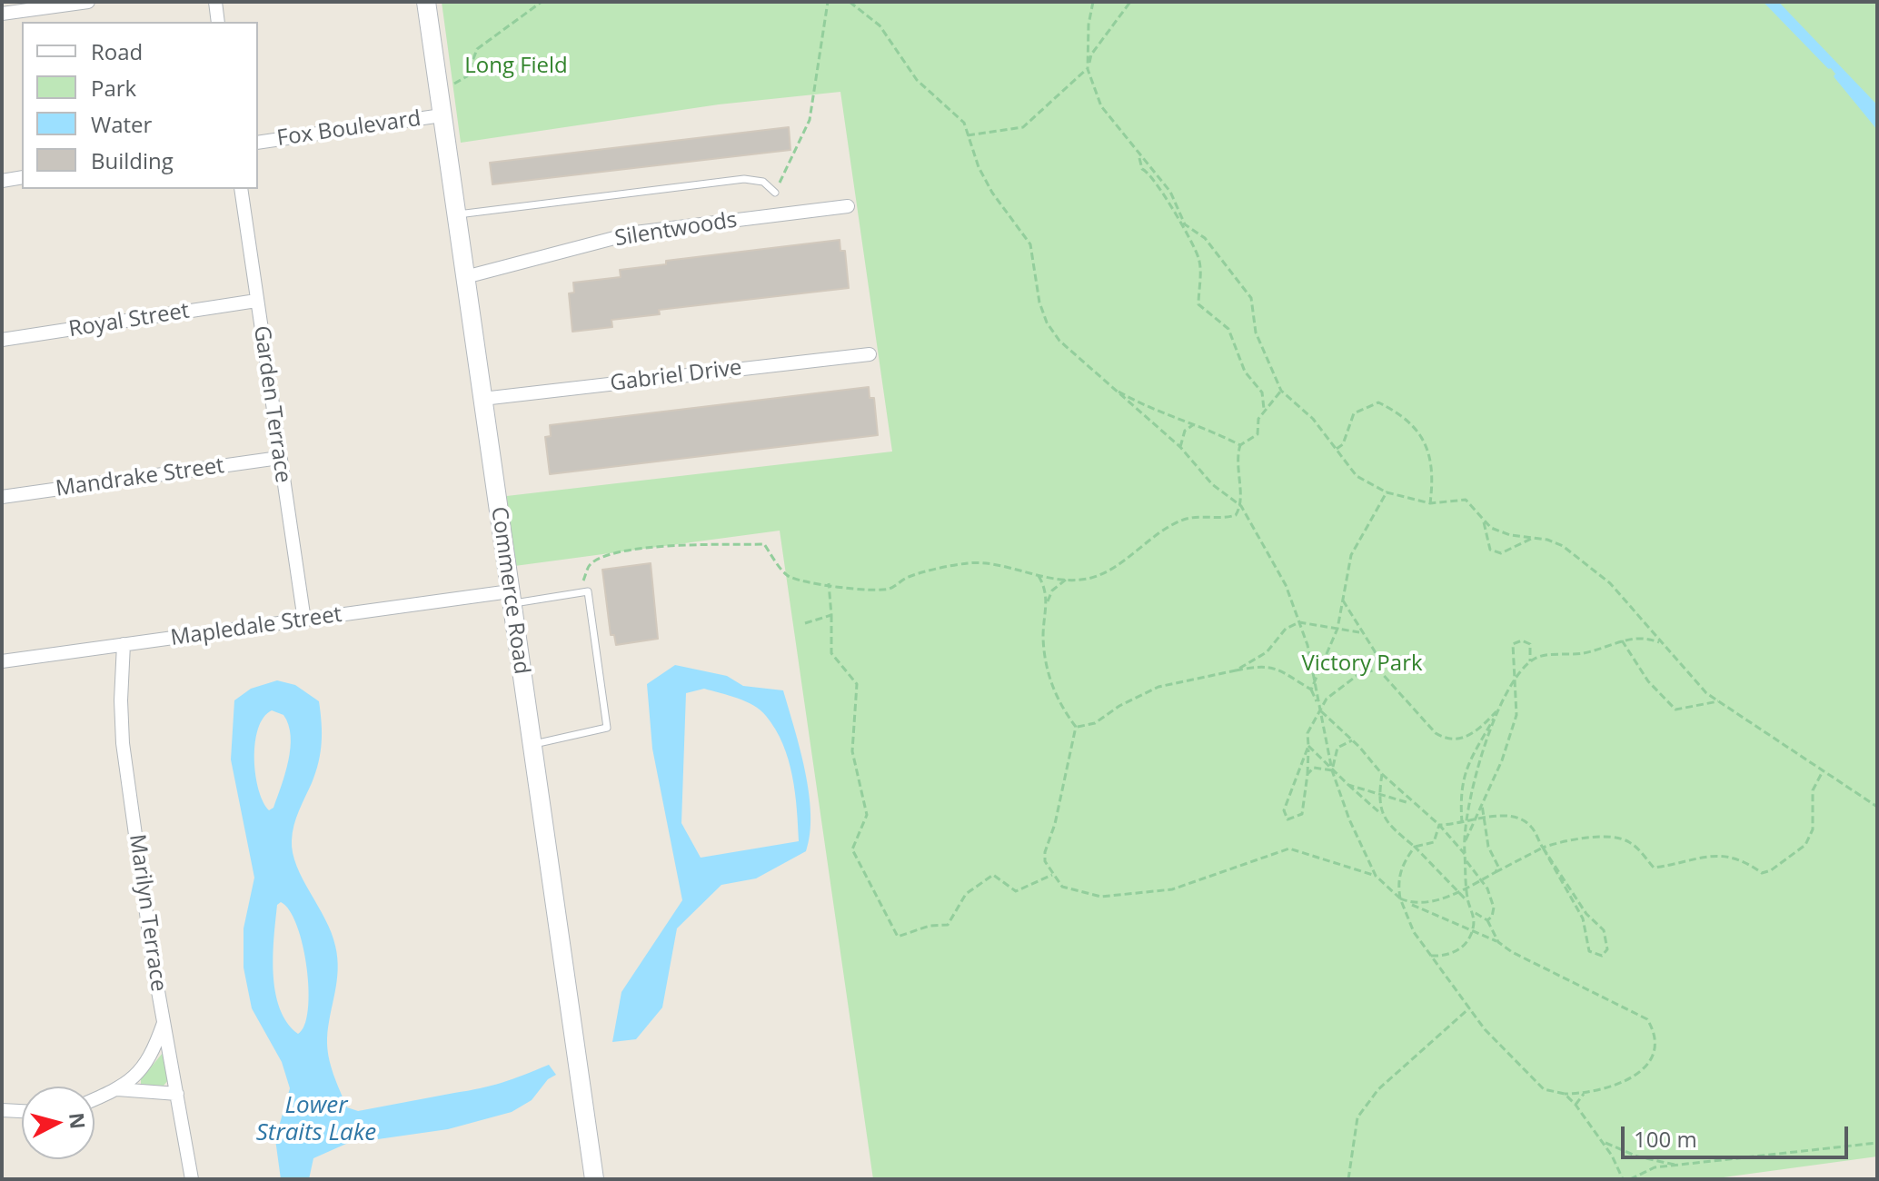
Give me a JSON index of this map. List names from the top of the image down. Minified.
{"streets":{"main road":["Commerce Road"],"street":["Fox Boulevard","Silentwoods","Royal Street","Gabriel Drive","Garden Terrace","Mandrake Street","Mapledale Street","Marilyn Terrace"]},"crossings":[["Fox Boulevard","Commerce Road"],["Silentwoods","Commerce Road"],["Royal Street","Garden Terrace"],["Gabriel Drive","Commerce Road"],["Garden Terrace","Mandrake Street"],["Garden Terrace","Mapledale Street"],["Commerce Road","Mapledale Street"],["Mapledale Street","Marilyn Terrace"]],"water":["Lower Straits Lake"],"parks":["Long Field","Victory Park"],"legend":["Road","Park","Water","Building"],"scale_bar":"100 m","north":"right"}
